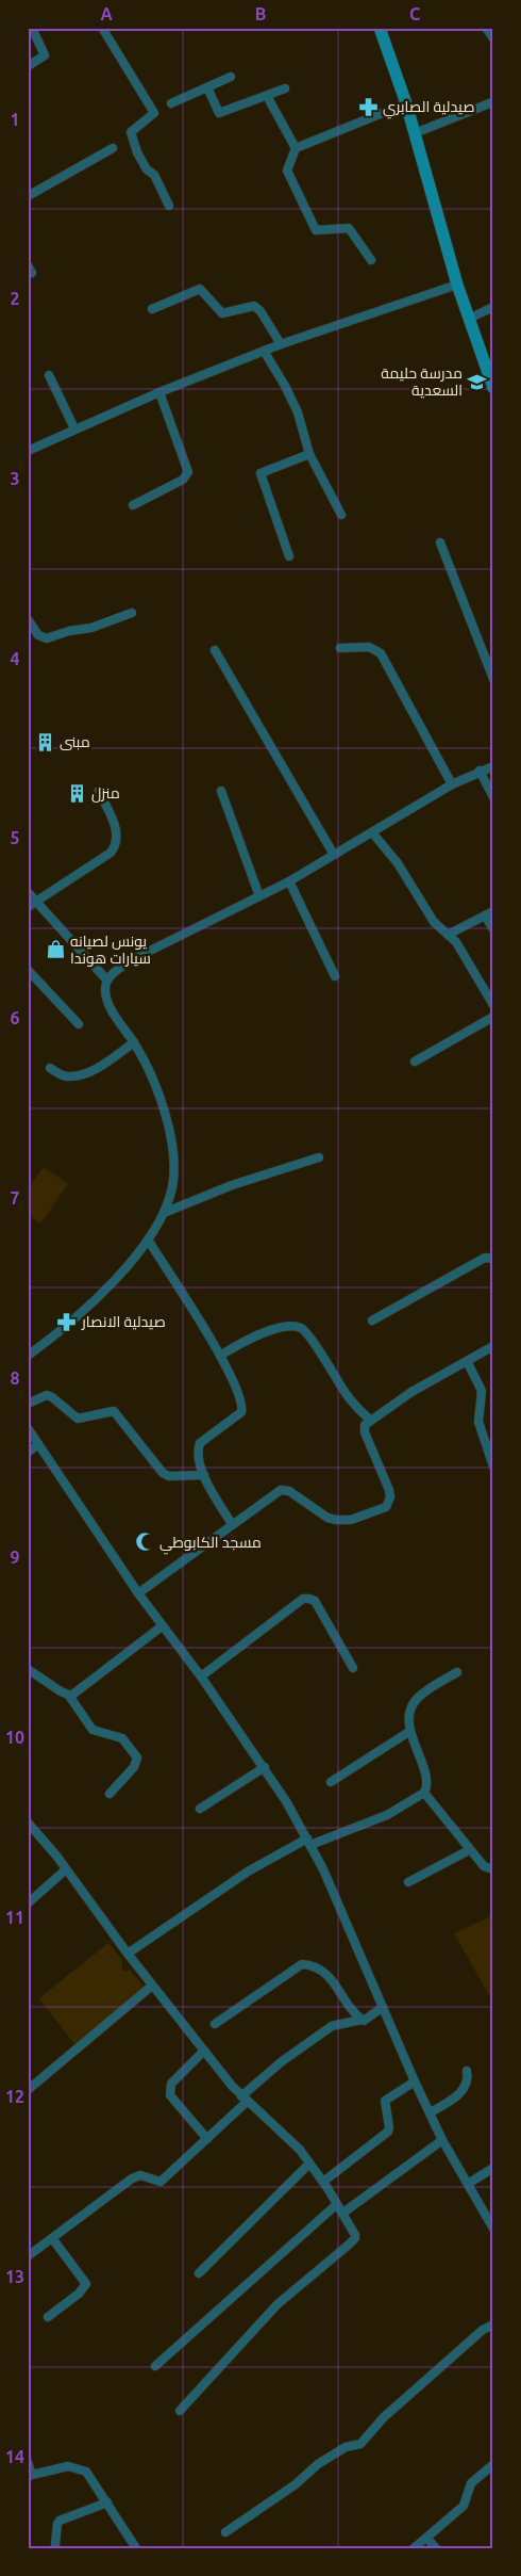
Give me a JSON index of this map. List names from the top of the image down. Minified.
{"places":{"pharmacy":["صيدلية الصابري","صيدلية الانصار"],"school or university":["مدرسة حليمة السعدية"],"building":["مبنى","منزل"],"shop":["يونس لصيانه سيارات هوندا"],"mosque":["مسجد الكابوطي"]},"grid":{"columns":["A","B","C"],"rows":["1","2","3","4","5","6","7","8","9","10","11","12","13","14"]}}
